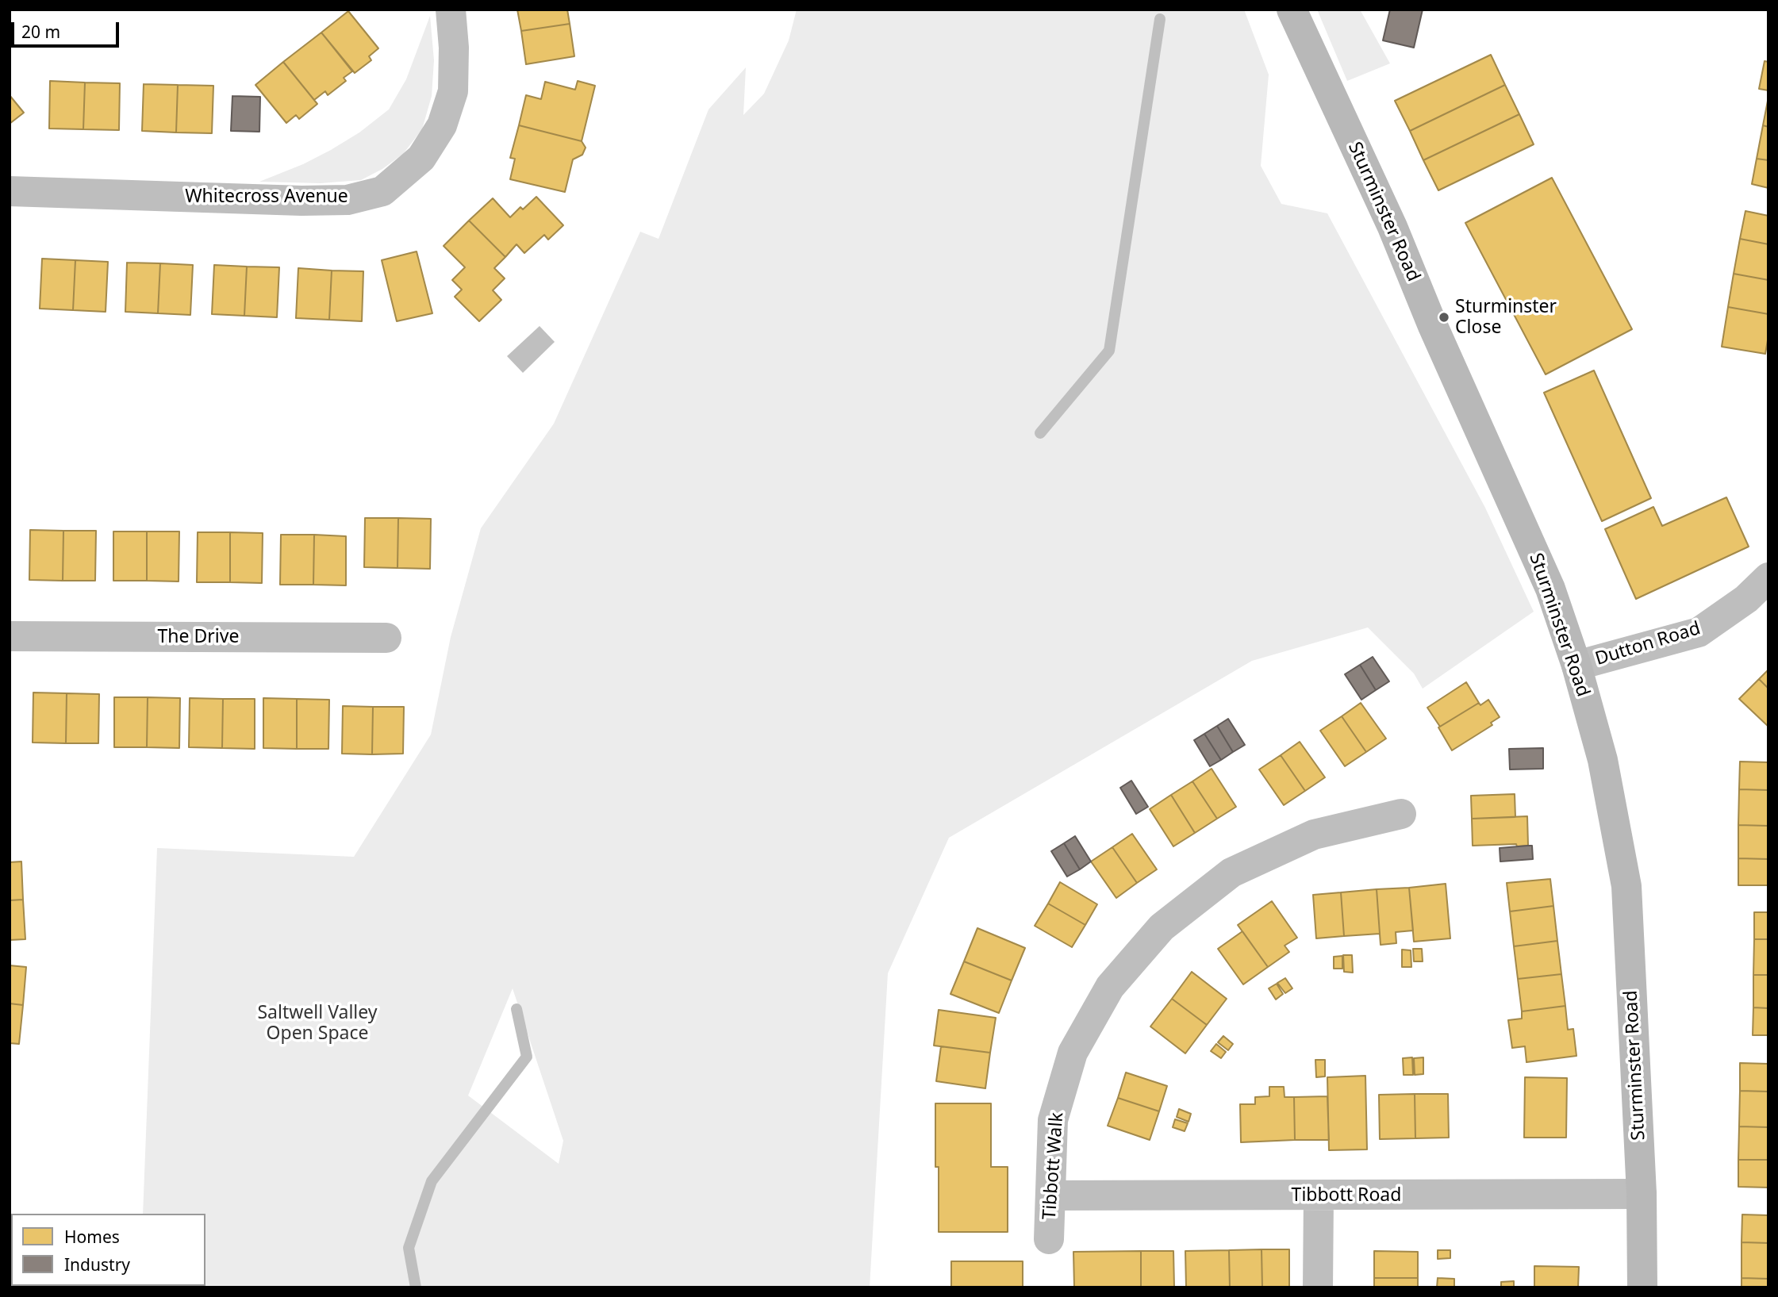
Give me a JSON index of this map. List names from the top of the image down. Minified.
{"streets":{"street":["Whitecross Avenue","Sturminster Road","The Drive","Dutton Road","Tibbott Walk","Tibbott Road"]},"crossings":[["Sturminster Road","Dutton Road"],["Sturminster Road","Tibbott Road"],["Tibbott Walk","Tibbott Road"]],"parks":["Saltwell Valley Open Space"],"places":["Sturminster Close"],"legend":["Homes","Industry"],"scale_bar":"20 m"}
